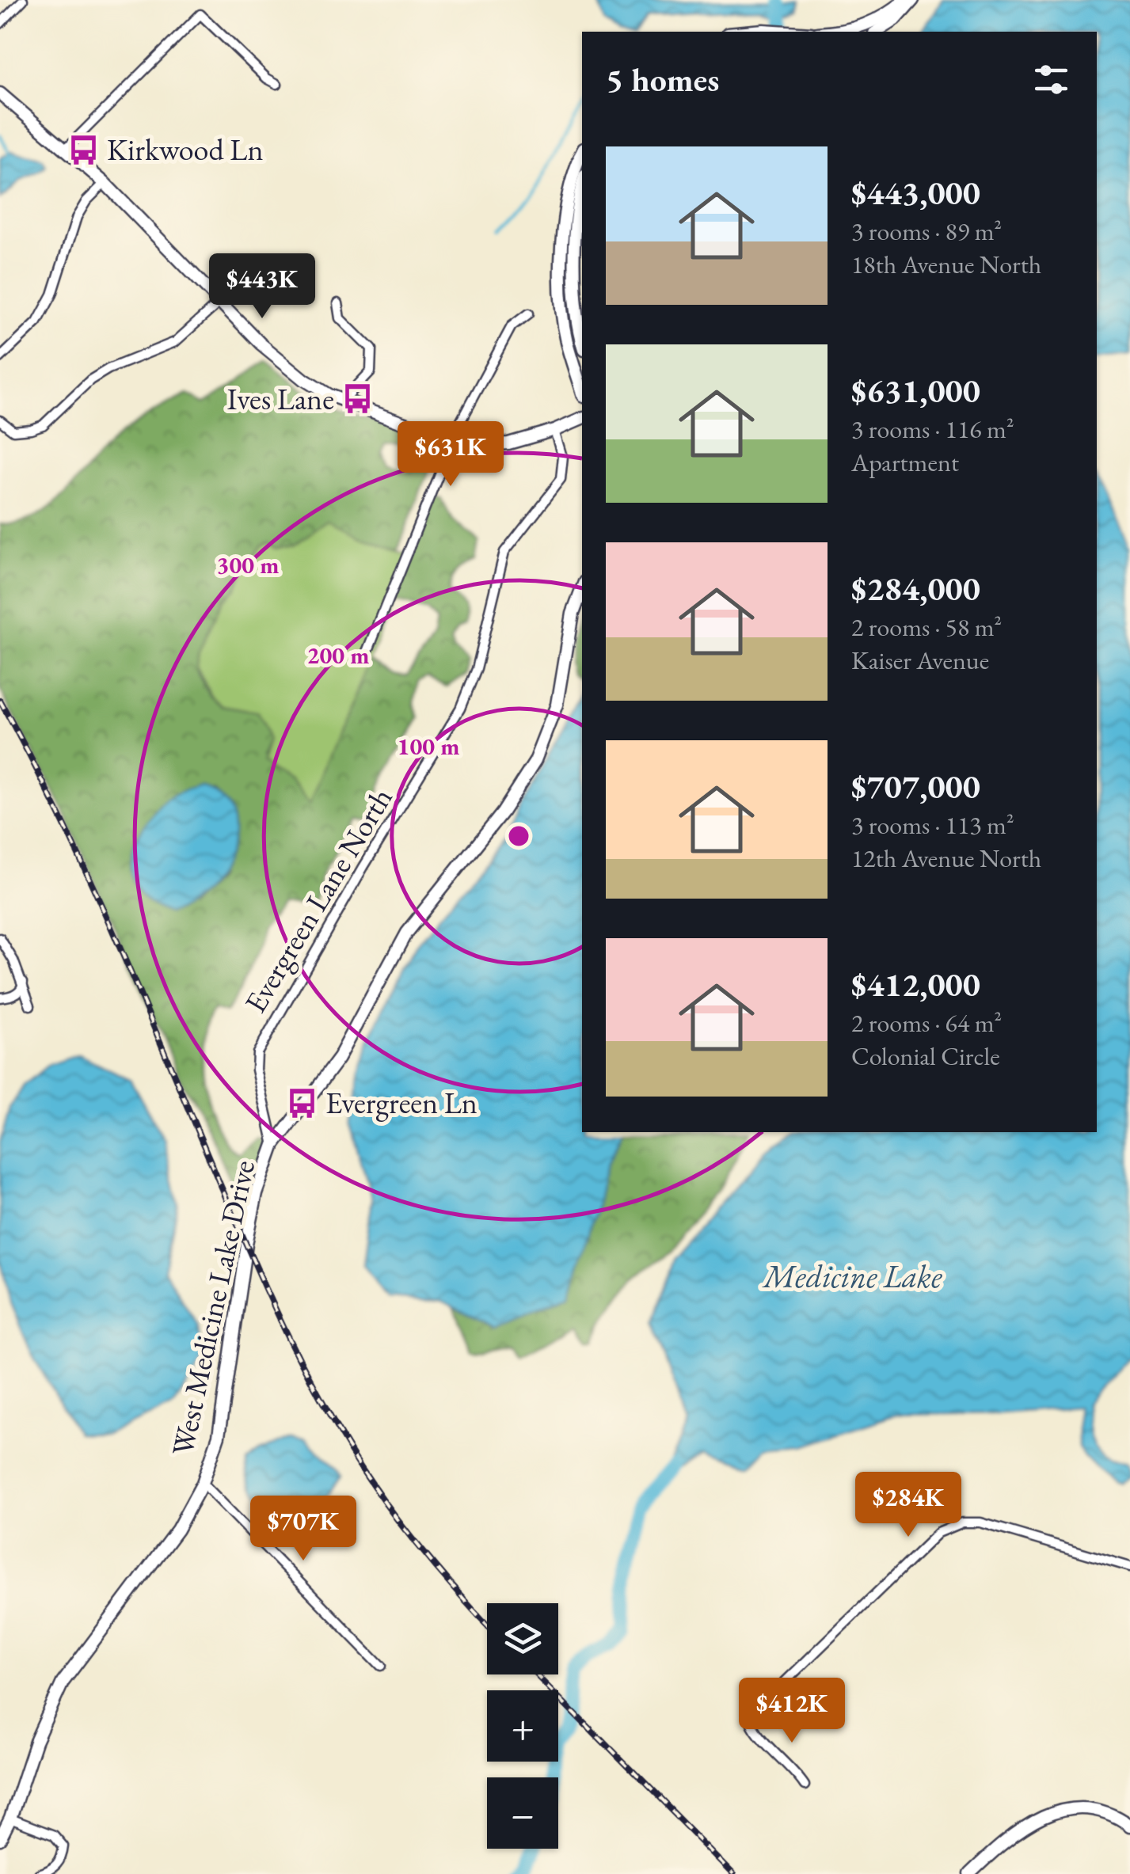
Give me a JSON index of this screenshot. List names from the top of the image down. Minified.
{"streets":{"street":["Evergreen Lane North","West Medicine Lake Drive"]},"crossings":[["Evergreen Lane North","West Medicine Lake Drive"]],"water":["Medicine Lake"],"places":{"bus stop":["Kirkwood Ln","Ives Lane","Evergreen Ln"]},"page":{"heading":"5 homes","list":[{"name":"$443,000","note":"3 rooms · 89 m² · 18th Avenue North"},{"name":"$631,000","note":"3 rooms · 116 m² · Apartment"},{"name":"$284,000","note":"2 rooms · 58 m² · Kaiser Avenue"},{"name":"$707,000","note":"3 rooms · 113 m² · 12th Avenue North"},{"name":"$412,000","note":"2 rooms · 64 m² · Colonial Circle"}],"price":["$443K","$631K","$284K","$707K","$412K"],"map_buttons":["+","−"]},"rings":["300 m","200 m","100 m"]}
